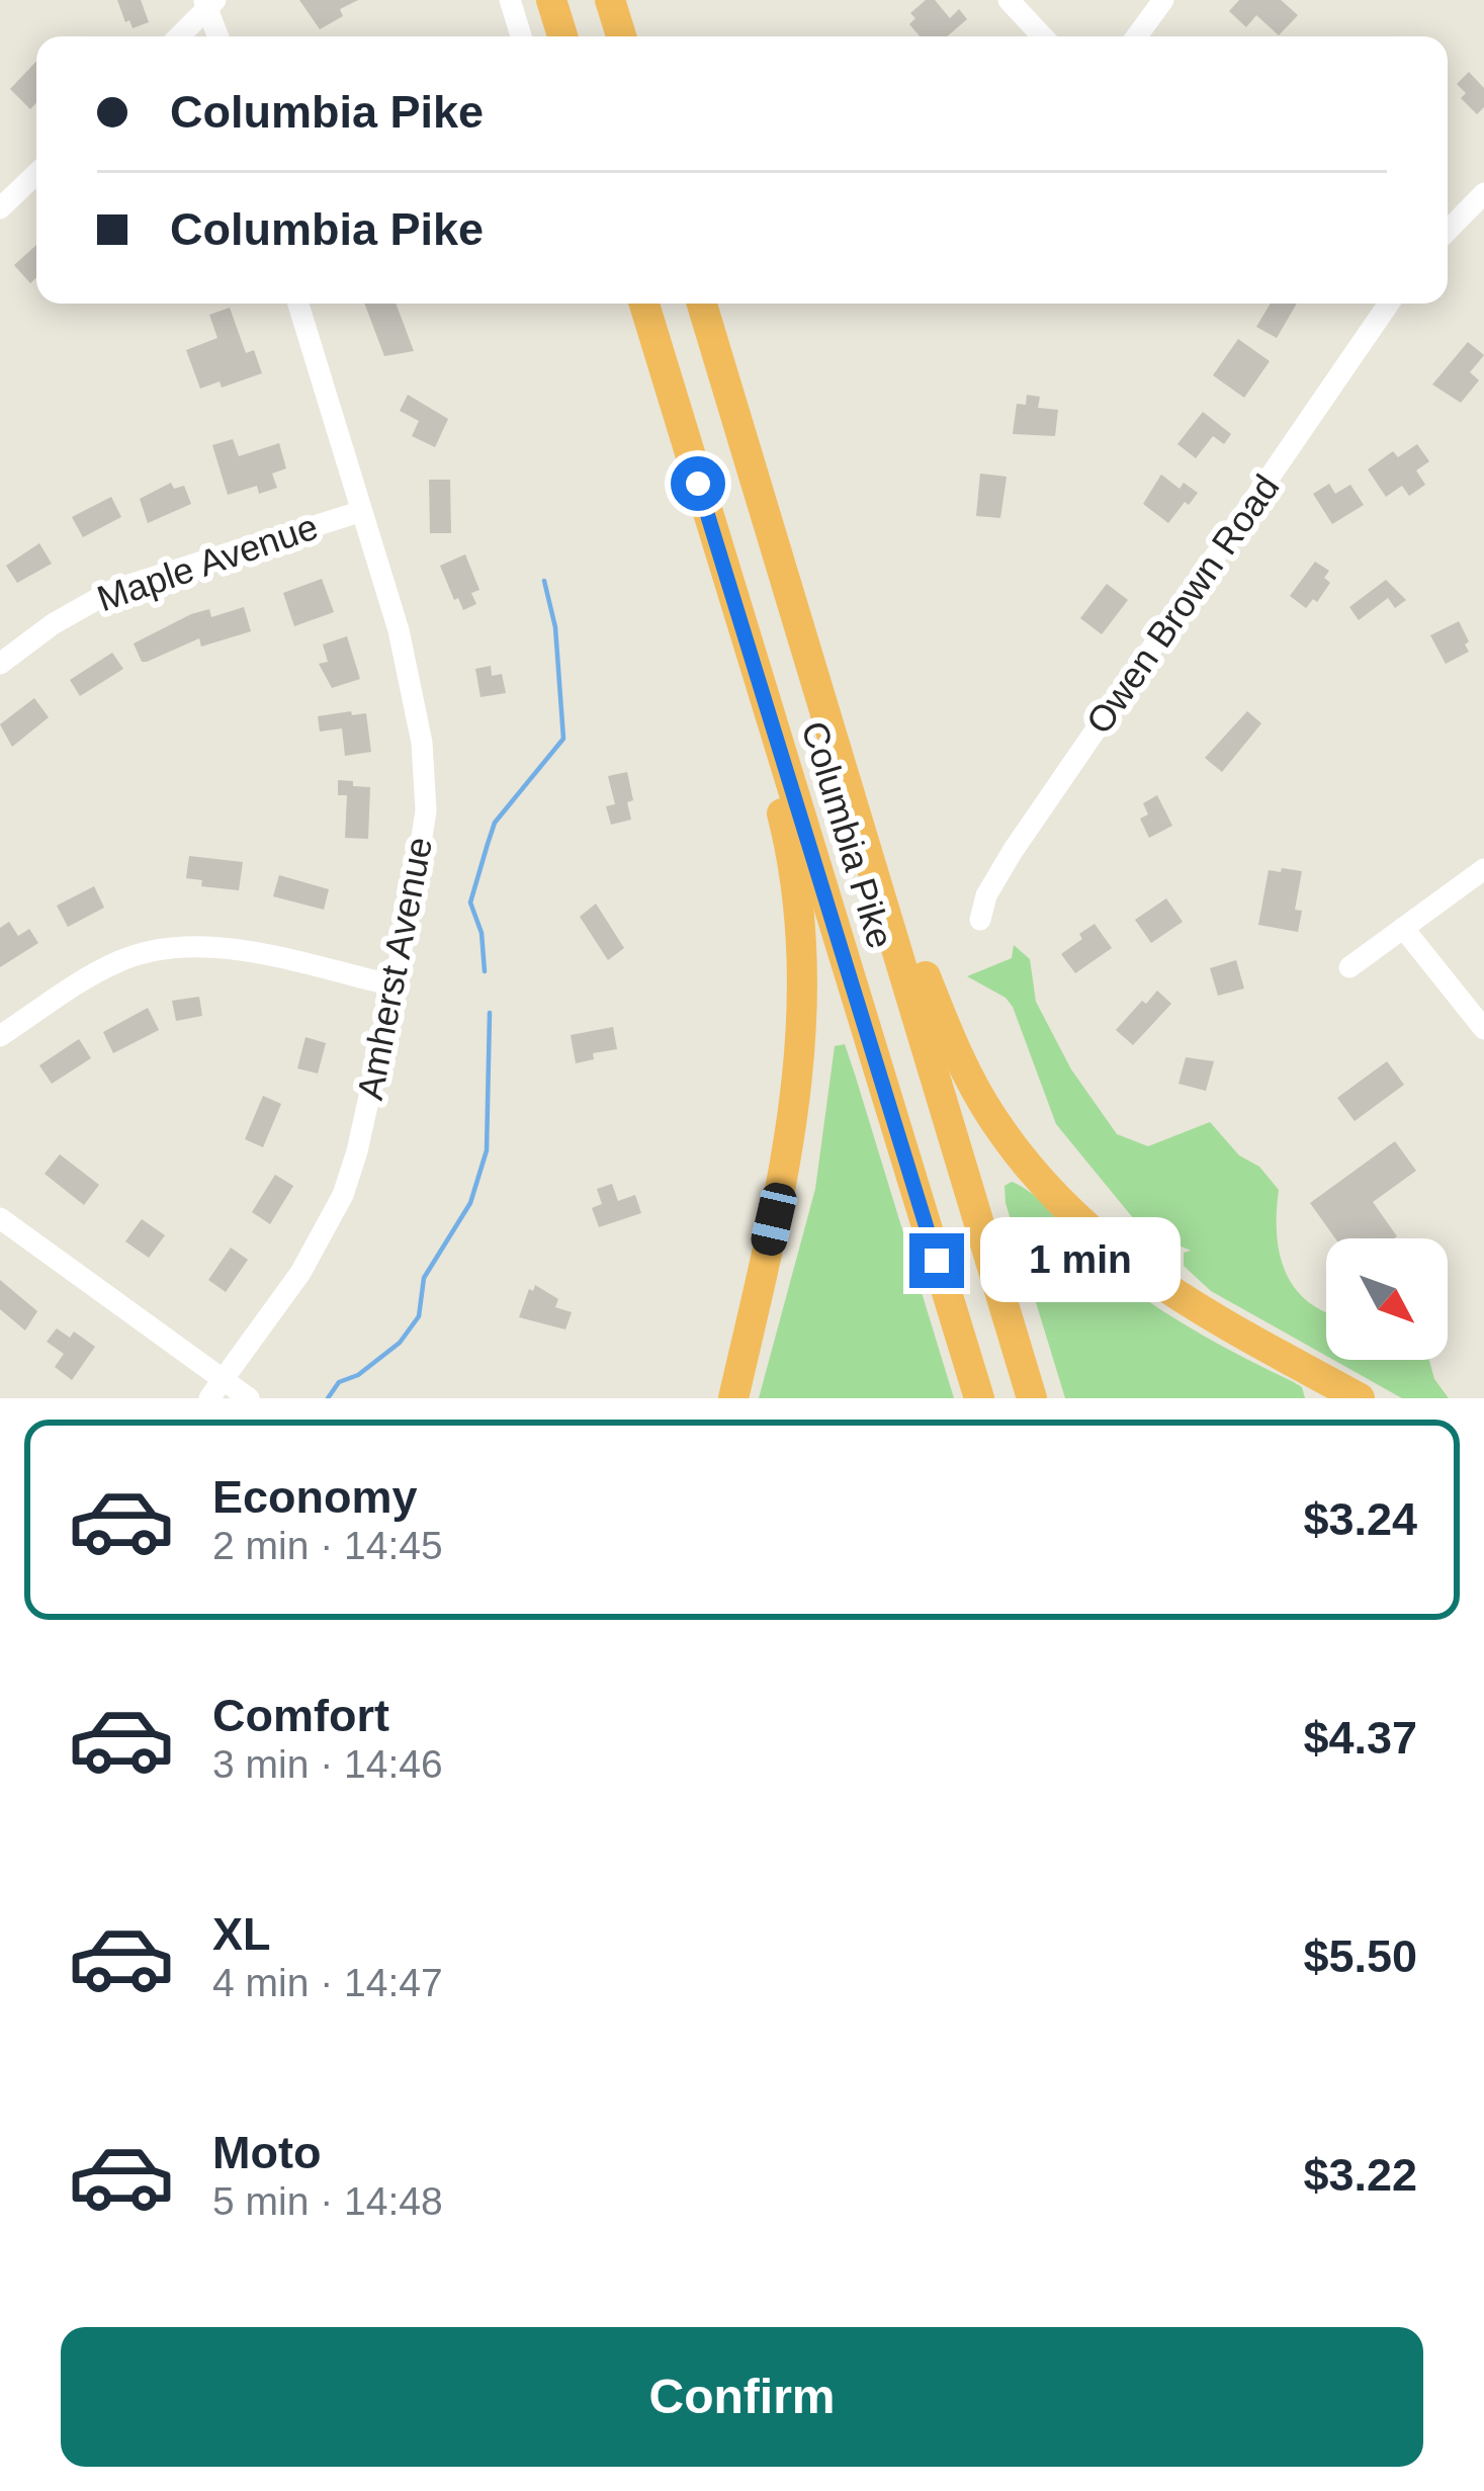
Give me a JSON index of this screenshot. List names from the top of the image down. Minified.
{"streets":{"highway":["Columbia Pike"],"street":["Maple Avenue","Owen Brown Road","Amherst Avenue"]},"crossings":[["Maple Avenue","Amherst Avenue"]],"north":"bottom right","page":{"banner":["Columbia Pike","Columbia Pike"],"bubble":"1 min","list":[{"name":"Economy","note":"2 min · 14:45","value":"$3.24"},{"name":"Comfort","note":"3 min · 14:46","value":"$4.37"},{"name":"XL","note":"4 min · 14:47","value":"$5.50"},{"name":"Moto","note":"5 min · 14:48","value":"$3.22"}],"buttons":"Confirm"}}
